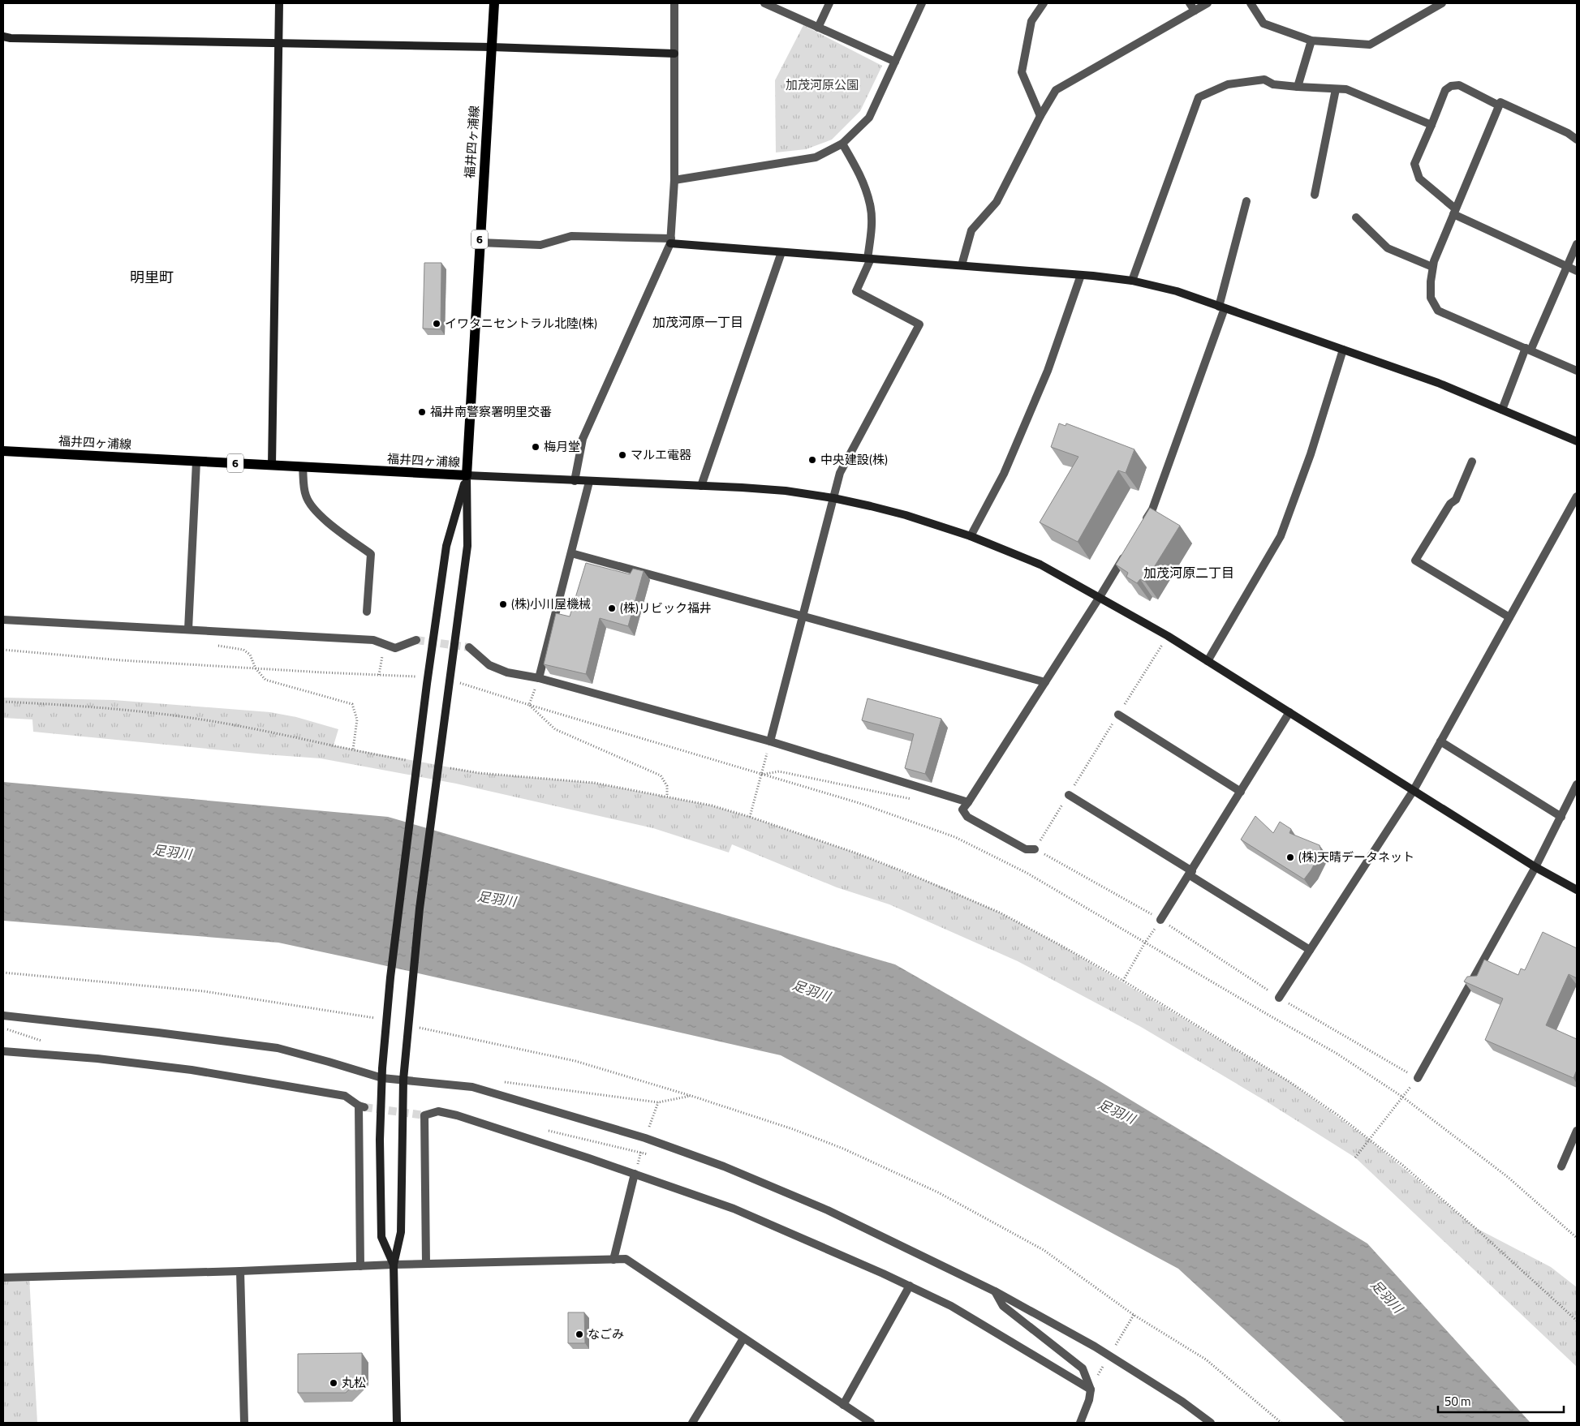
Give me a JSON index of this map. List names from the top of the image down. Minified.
{"streets":{"main road":["福井四ヶ浦線","6"]},"districts":["明里町","加茂河原一丁目","加茂河原二丁目"],"water":["足羽川"],"parks":["加茂河原公園"],"places":["イワタニセントラル北陸(株)","福井南警察署明里交番","梅月堂","マルエ電器","中央建設(株)","(株)小川屋機械","(株)リビック福井","(株)天晴データネット","なごみ","丸松"],"scale_bar":"50 m"}
